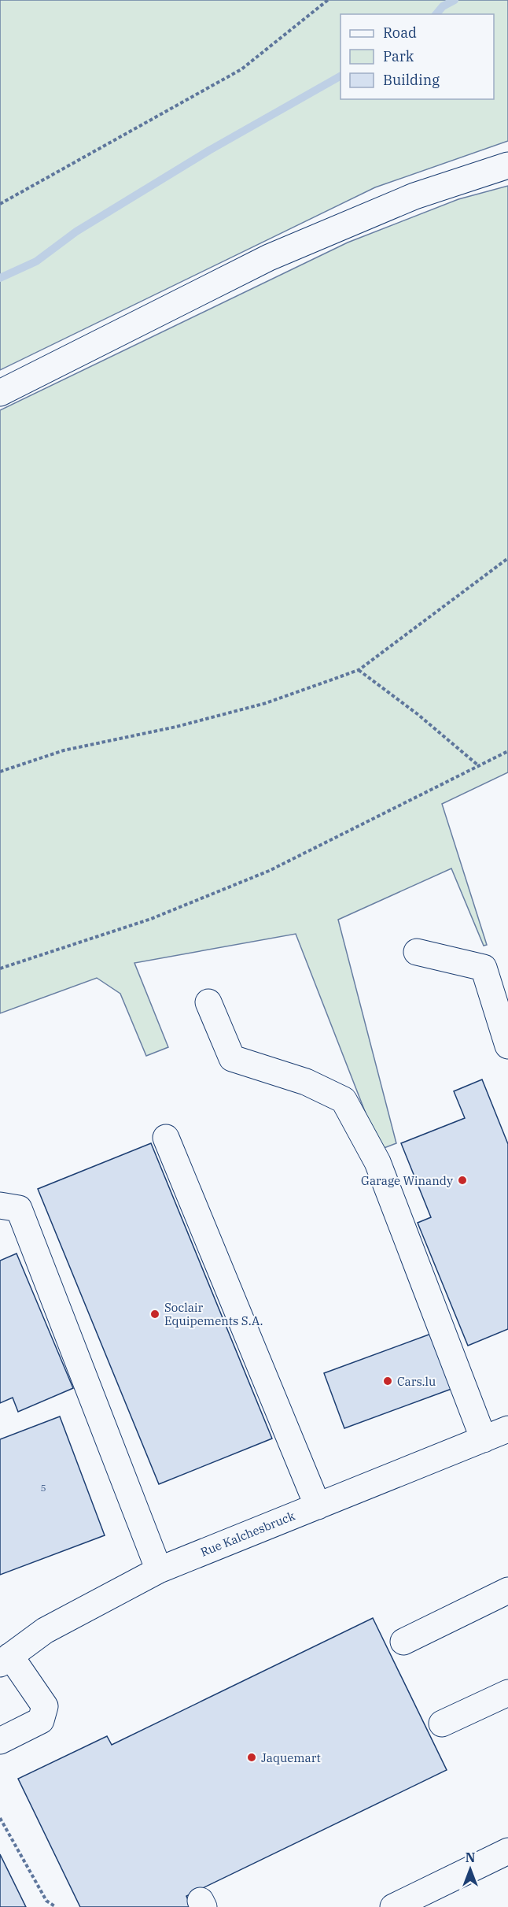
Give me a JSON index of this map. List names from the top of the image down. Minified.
{"streets":{"street":["Rue Kalchesbruck"]},"places":["Garage Winandy","Soclair Equipements S.A.","Cars.lu","Jaquemart"],"house_numbers":["5"],"legend":["Road","Park","Building"],"north":"top"}
